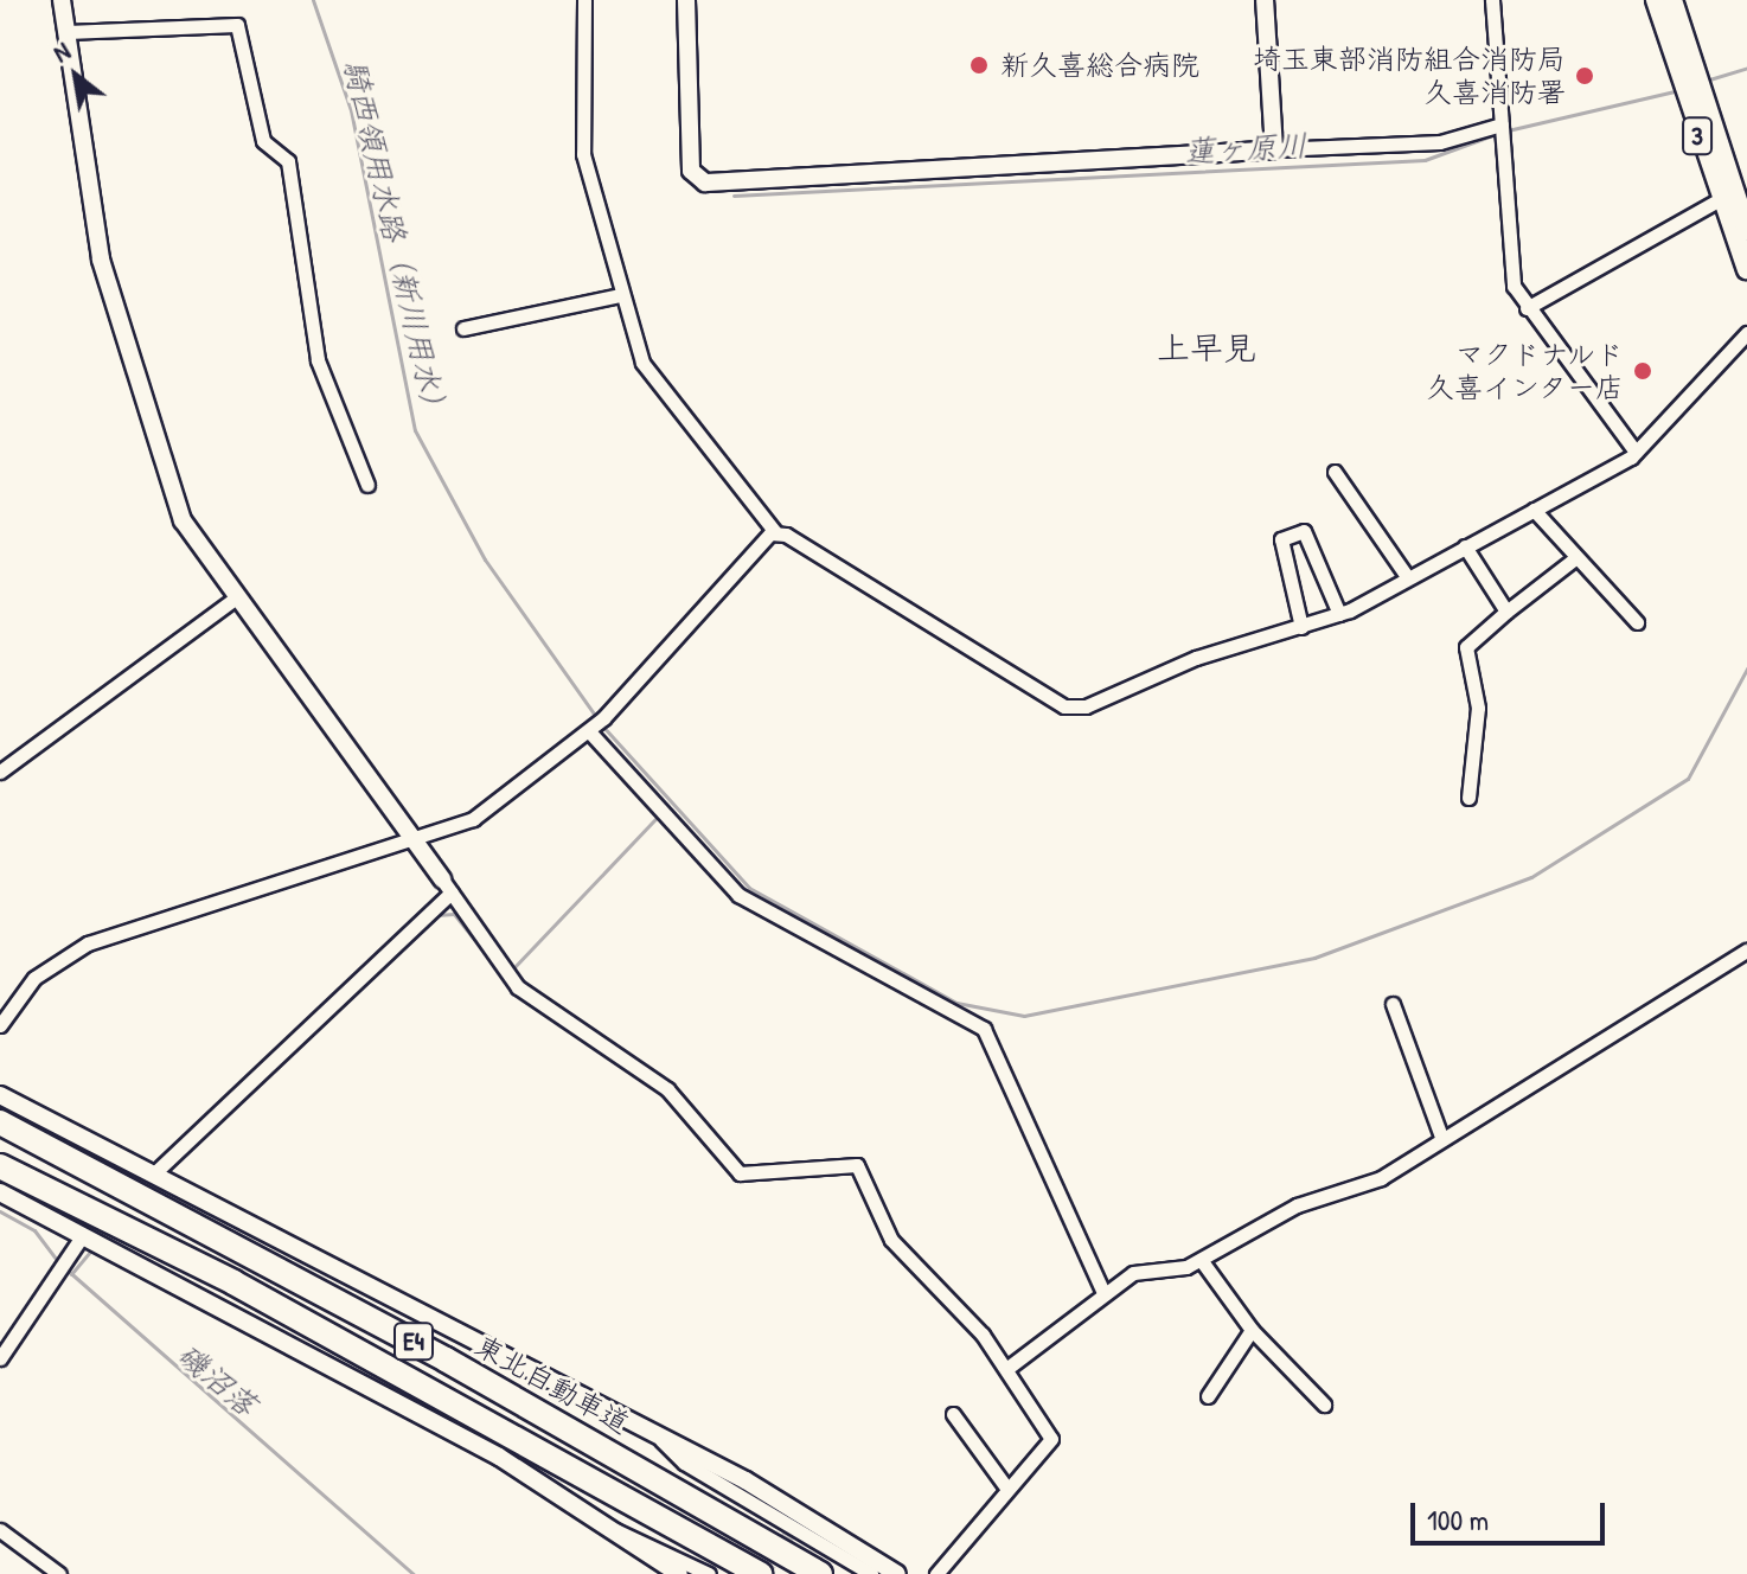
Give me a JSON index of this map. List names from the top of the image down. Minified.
{"streets":{"highway":["E4","東北自動車道"],"main road":["3"]},"districts":["上早見"],"water":["蓮ヶ原川","騎西領用水路（新川用水）","磯沼落"],"places":["新久喜総合病院","埼玉東部消防組合消防局 久喜消防署","マクドナルド 久喜インター店"],"scale_bar":"100 m","north":"top left"}
